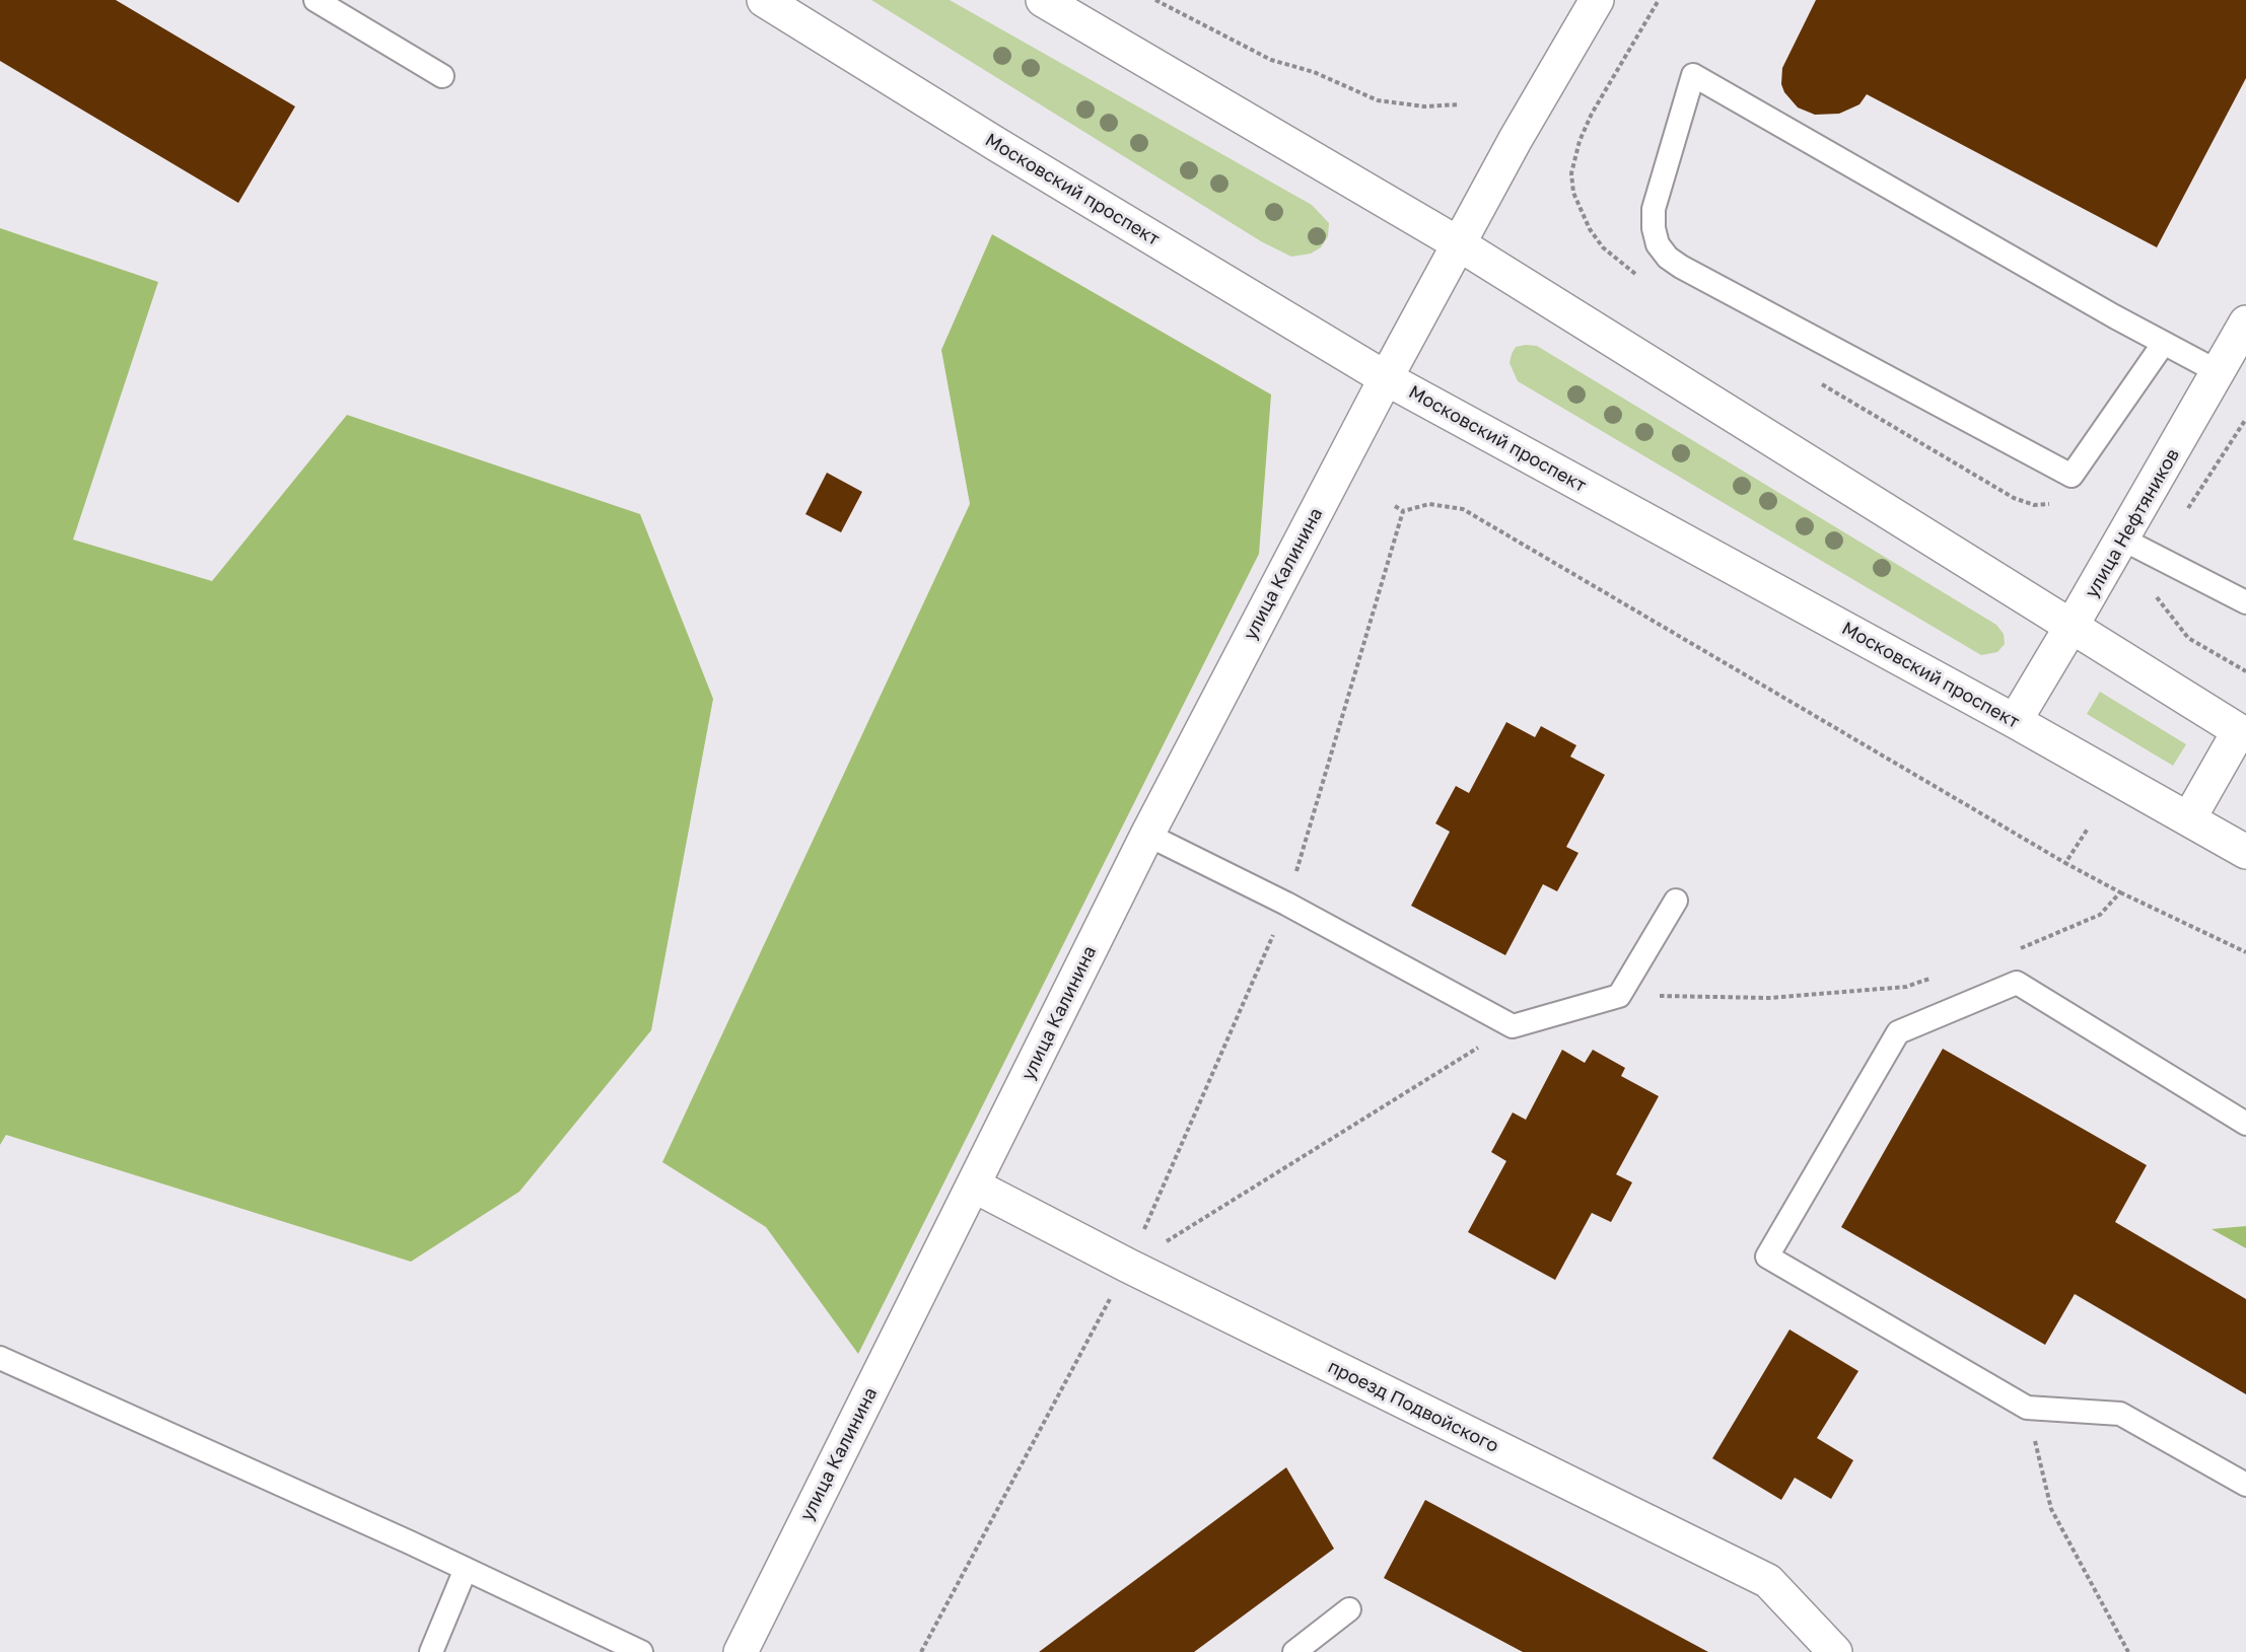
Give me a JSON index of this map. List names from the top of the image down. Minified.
{"streets":{"main road":["Московский проспект","улица Нефтяников","улица Калинина","проезд Подвойского"]},"crossings":[["Московский проспект","улица Нефтяников"],["Московский проспект","улица Калинина"],["улица Калинина","проезд Подвойского"]]}
